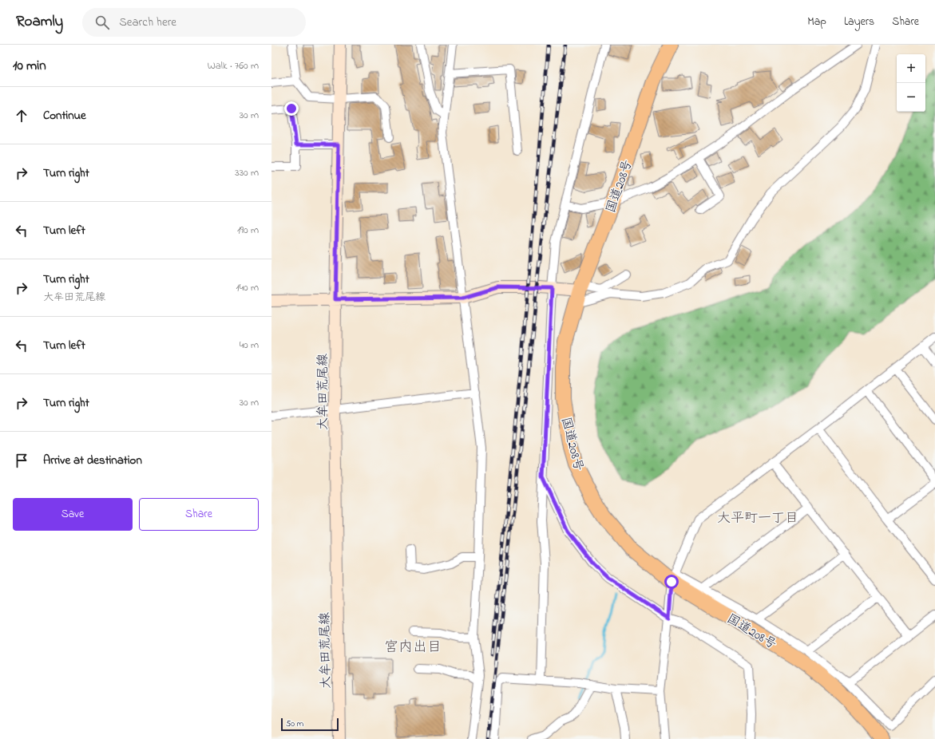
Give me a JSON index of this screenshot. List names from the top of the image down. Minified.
{"streets":{"highway":["国道208号"],"main road":["大牟田荒尾線"]},"districts":["大平町一丁目","宮内出目"],"scale_bar":"50 m","page":{"header":"Roamly","search":"Search here","nav":["Map","Layers","Share"],"heading":["10 min","Walk · 760 m"],"map_buttons":["+","−"],"list":[["Continue","30 m"],["Turn right","330 m"],["Turn left","190 m"],["Turn right","大牟田荒尾線","140 m"],["Turn left","40 m"],["Turn right","30 m"],"Arrive at destination"],"buttons":["Save","Share"],"scale":"50 m"}}
